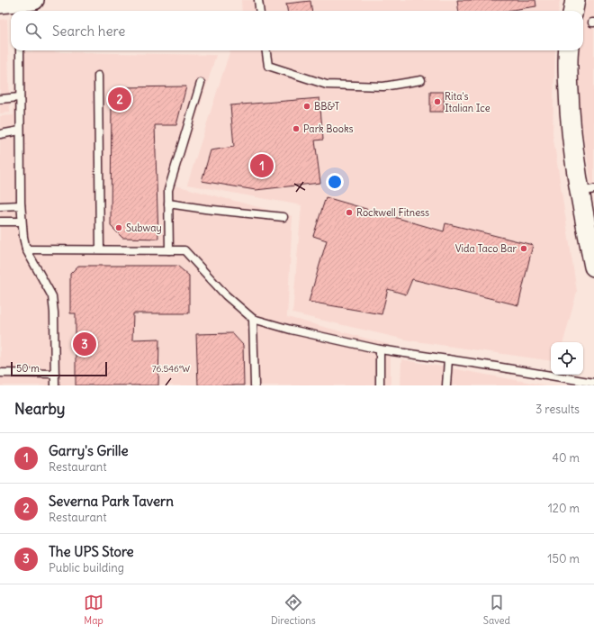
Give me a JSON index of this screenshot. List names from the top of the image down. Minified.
{"places":["Rita's Italian Ice","BB&T","Park Books","Rockwell Fitness","Subway","Vida Taco Bar"],"scale_bar":"50 m","page":{"search":"Search here","pins":["2","1","3"],"scale":"50 m","heading":["Nearby","3 results"],"list":[{"mark":"1","name":"Garry's Grille","note":"Restaurant","value":"40 m"},{"mark":"2","name":"Severna Park Tavern","note":"Restaurant","value":"120 m"},{"mark":"3","name":"The UPS Store","note":"Public building","value":"150 m"}],"nav":["Map","Directions","Saved"]},"coordinates":["76.546°W"]}
